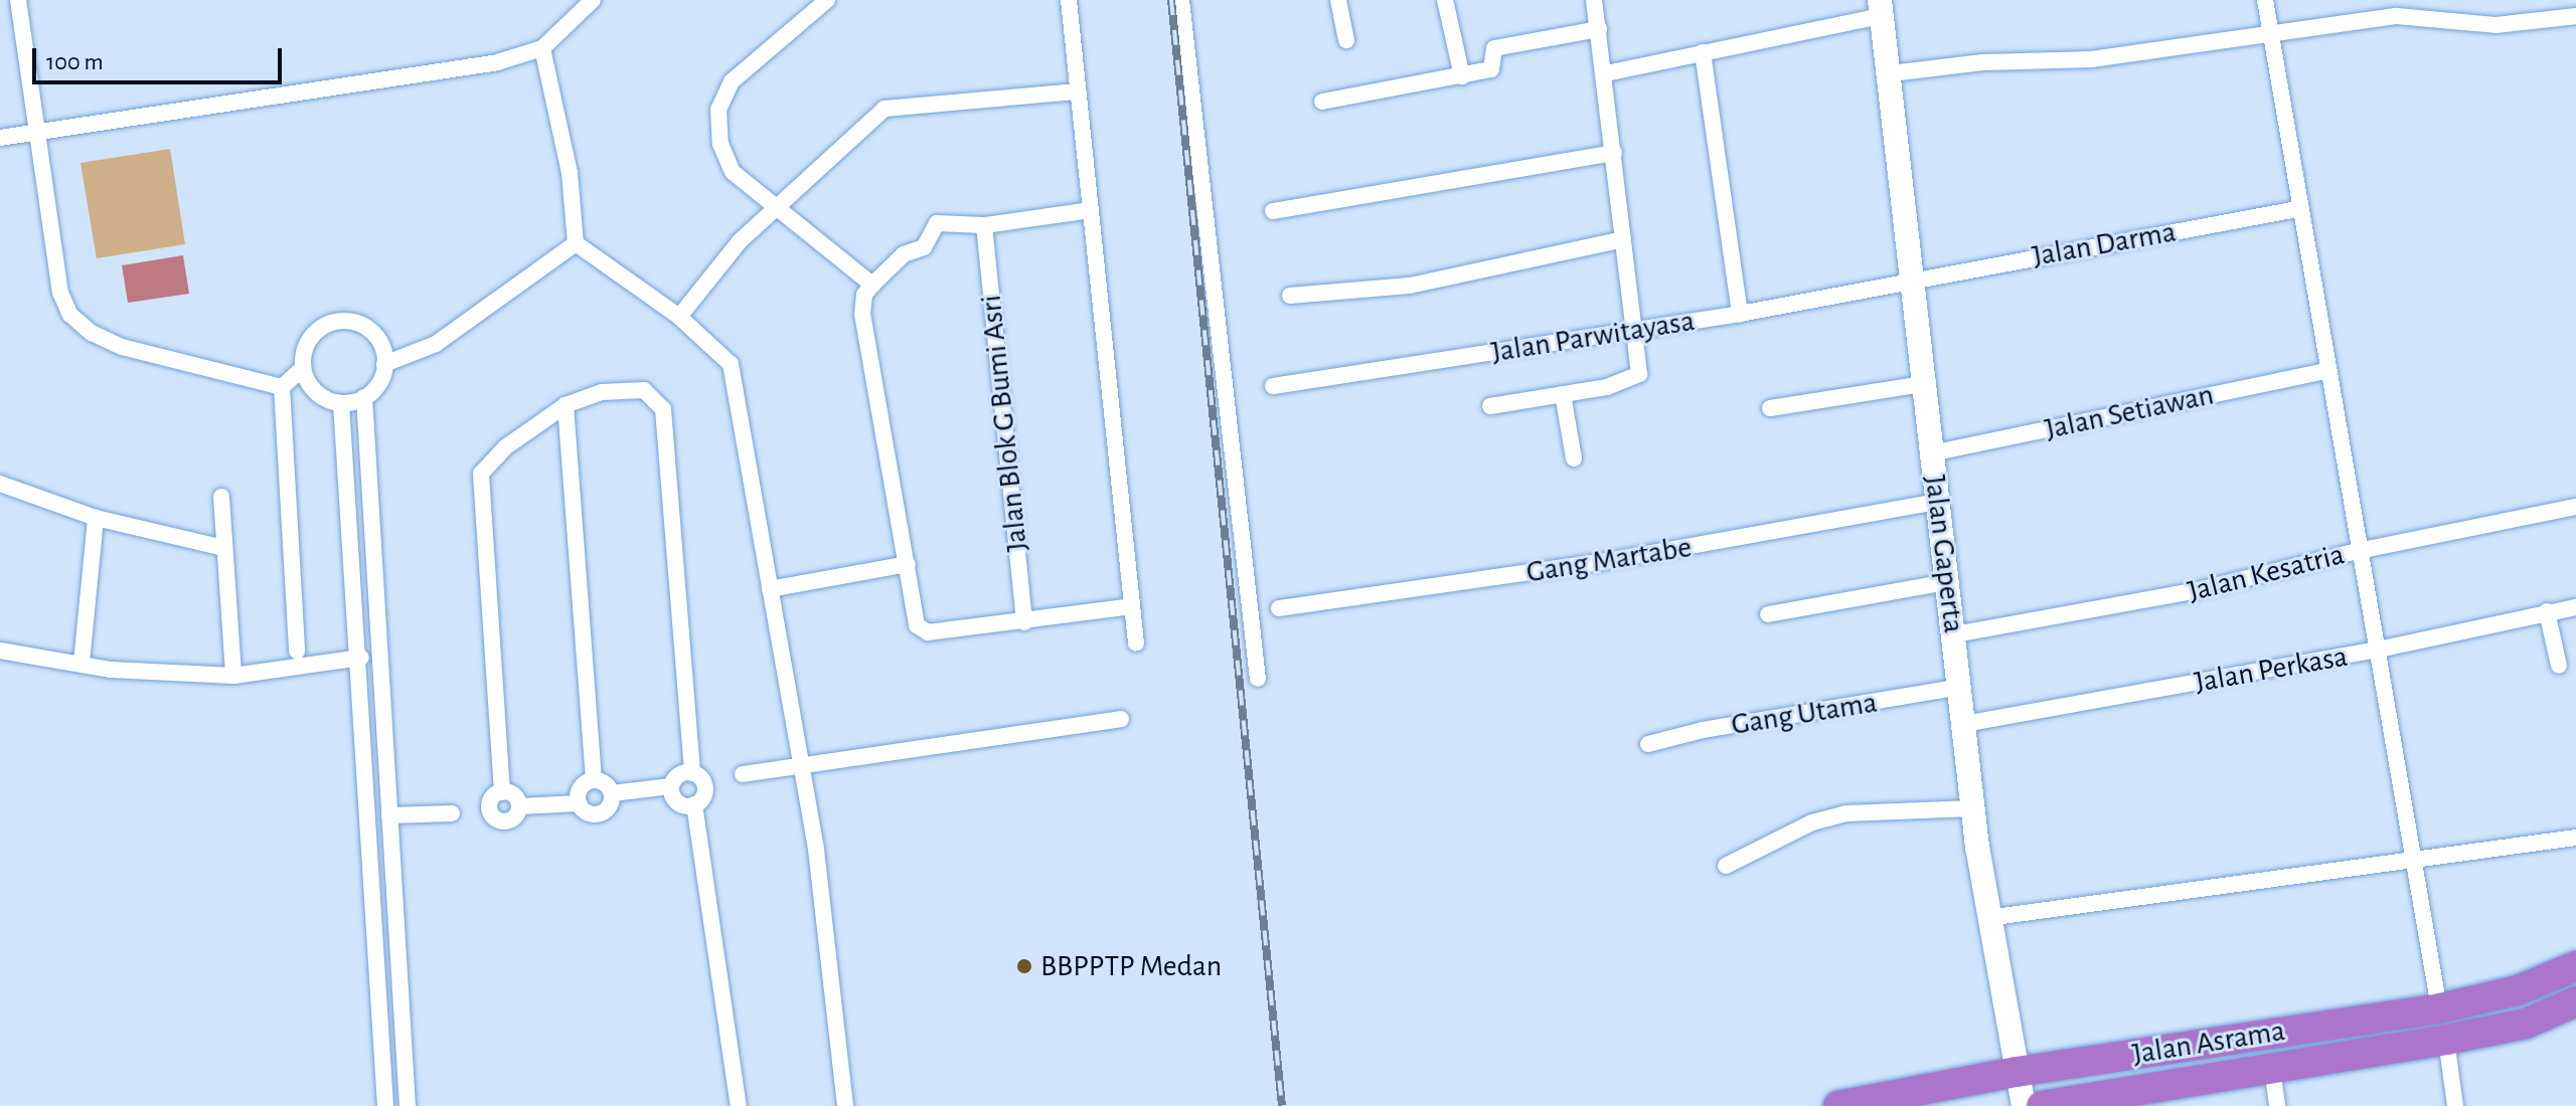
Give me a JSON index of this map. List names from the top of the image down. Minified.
{"streets":{"highway":["Jalan Asrama"],"street":["Jalan Darma","Jalan Parwitayasa","Jalan Setiawan","Jalan Blok G Bumi Asri","Jalan Gaperta","Gang Martabe","Jalan Kesatria","Jalan Perkasa","Gang Utama"]},"crossings":[["Jalan Darma","Jalan Parwitayasa"],["Jalan Darma","Jalan Gaperta"],["Jalan Parwitayasa","Jalan Gaperta"],["Jalan Setiawan","Jalan Gaperta"],["Jalan Gaperta","Gang Martabe"],["Jalan Gaperta","Jalan Kesatria"],["Jalan Gaperta","Jalan Perkasa"],["Jalan Gaperta","Gang Utama"],["Jalan Gaperta","Jalan Asrama"]],"places":["BBPPTP Medan"],"scale_bar":"100 m"}
